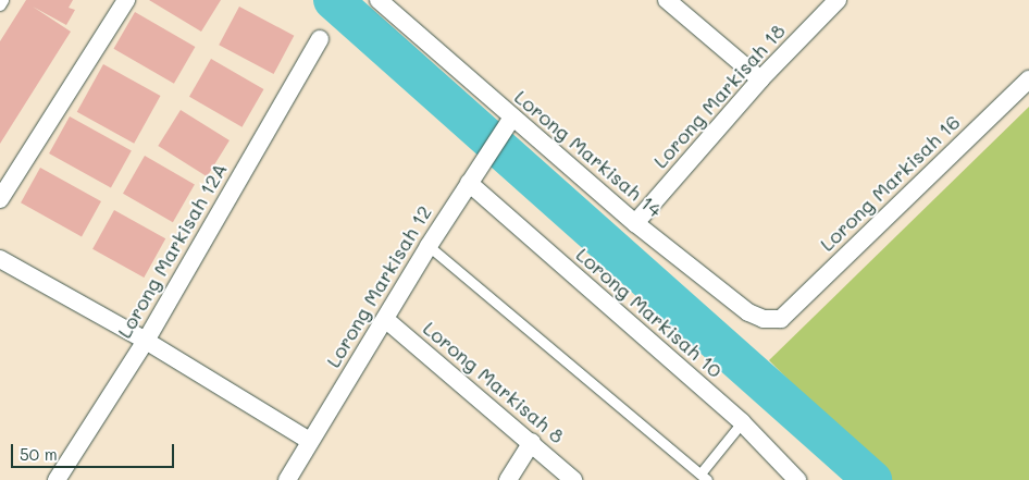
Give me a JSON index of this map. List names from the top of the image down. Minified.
{"streets":{"street":["Lorong Markisah 18","Lorong Markisah 14","Lorong Markisah 16","Lorong Markisah 12A","Lorong Markisah 12","Lorong Markisah 10","Lorong Markisah 8"]},"crossings":[["Lorong Markisah 18","Lorong Markisah 14"],["Lorong Markisah 14","Lorong Markisah 16"],["Lorong Markisah 14","Lorong Markisah 12"],["Lorong Markisah 12","Lorong Markisah 10"],["Lorong Markisah 12","Lorong Markisah 8"]],"scale_bar":"50 m"}
